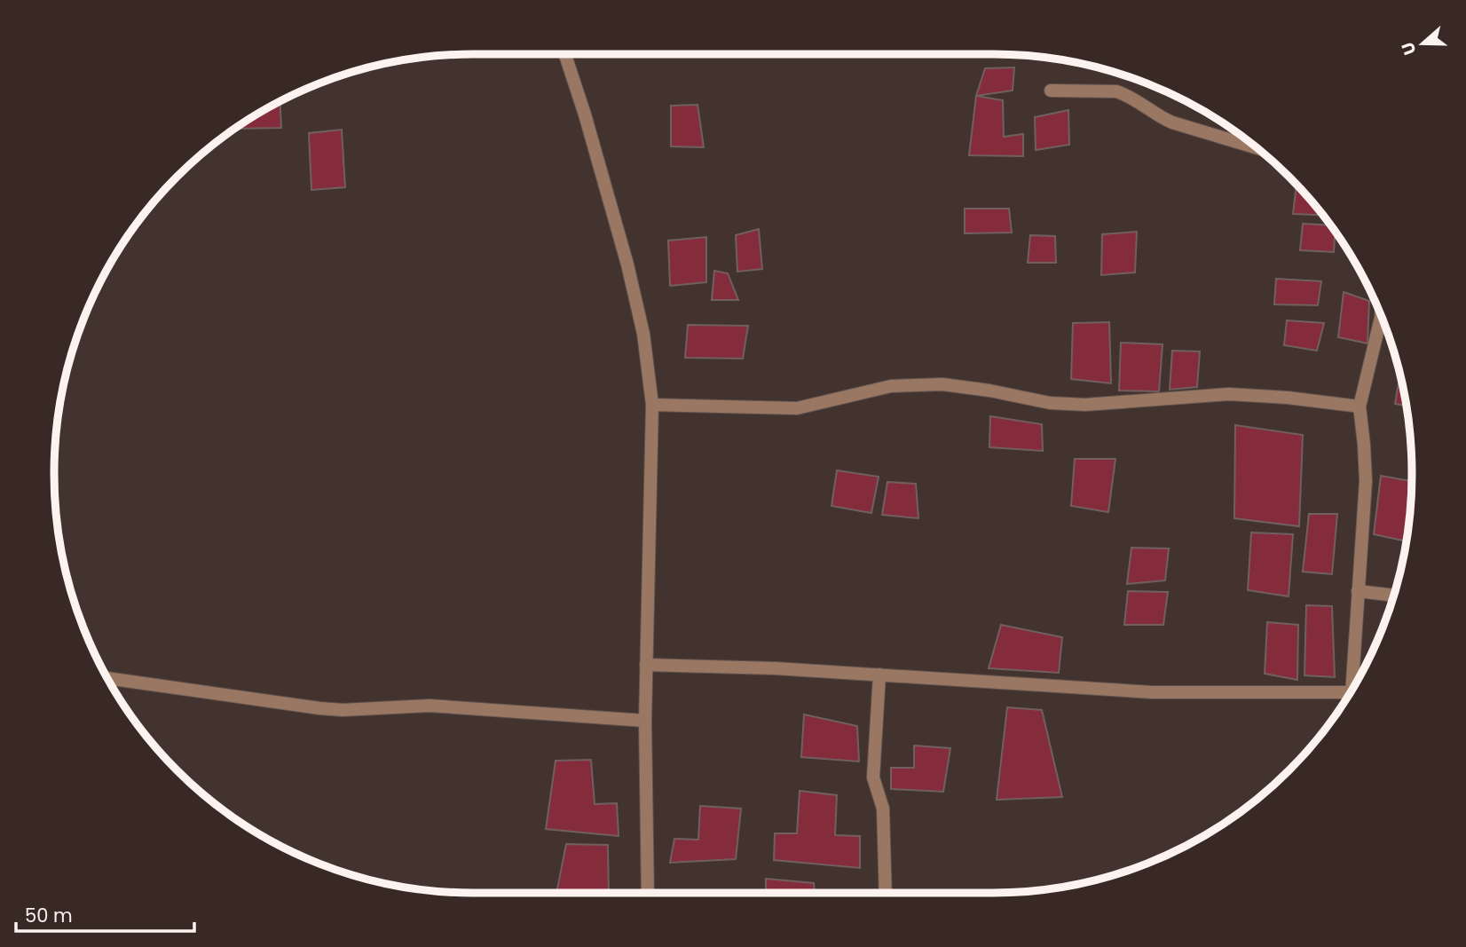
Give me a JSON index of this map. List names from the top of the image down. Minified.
{"scale_bar":"50 m","north":"left"}
